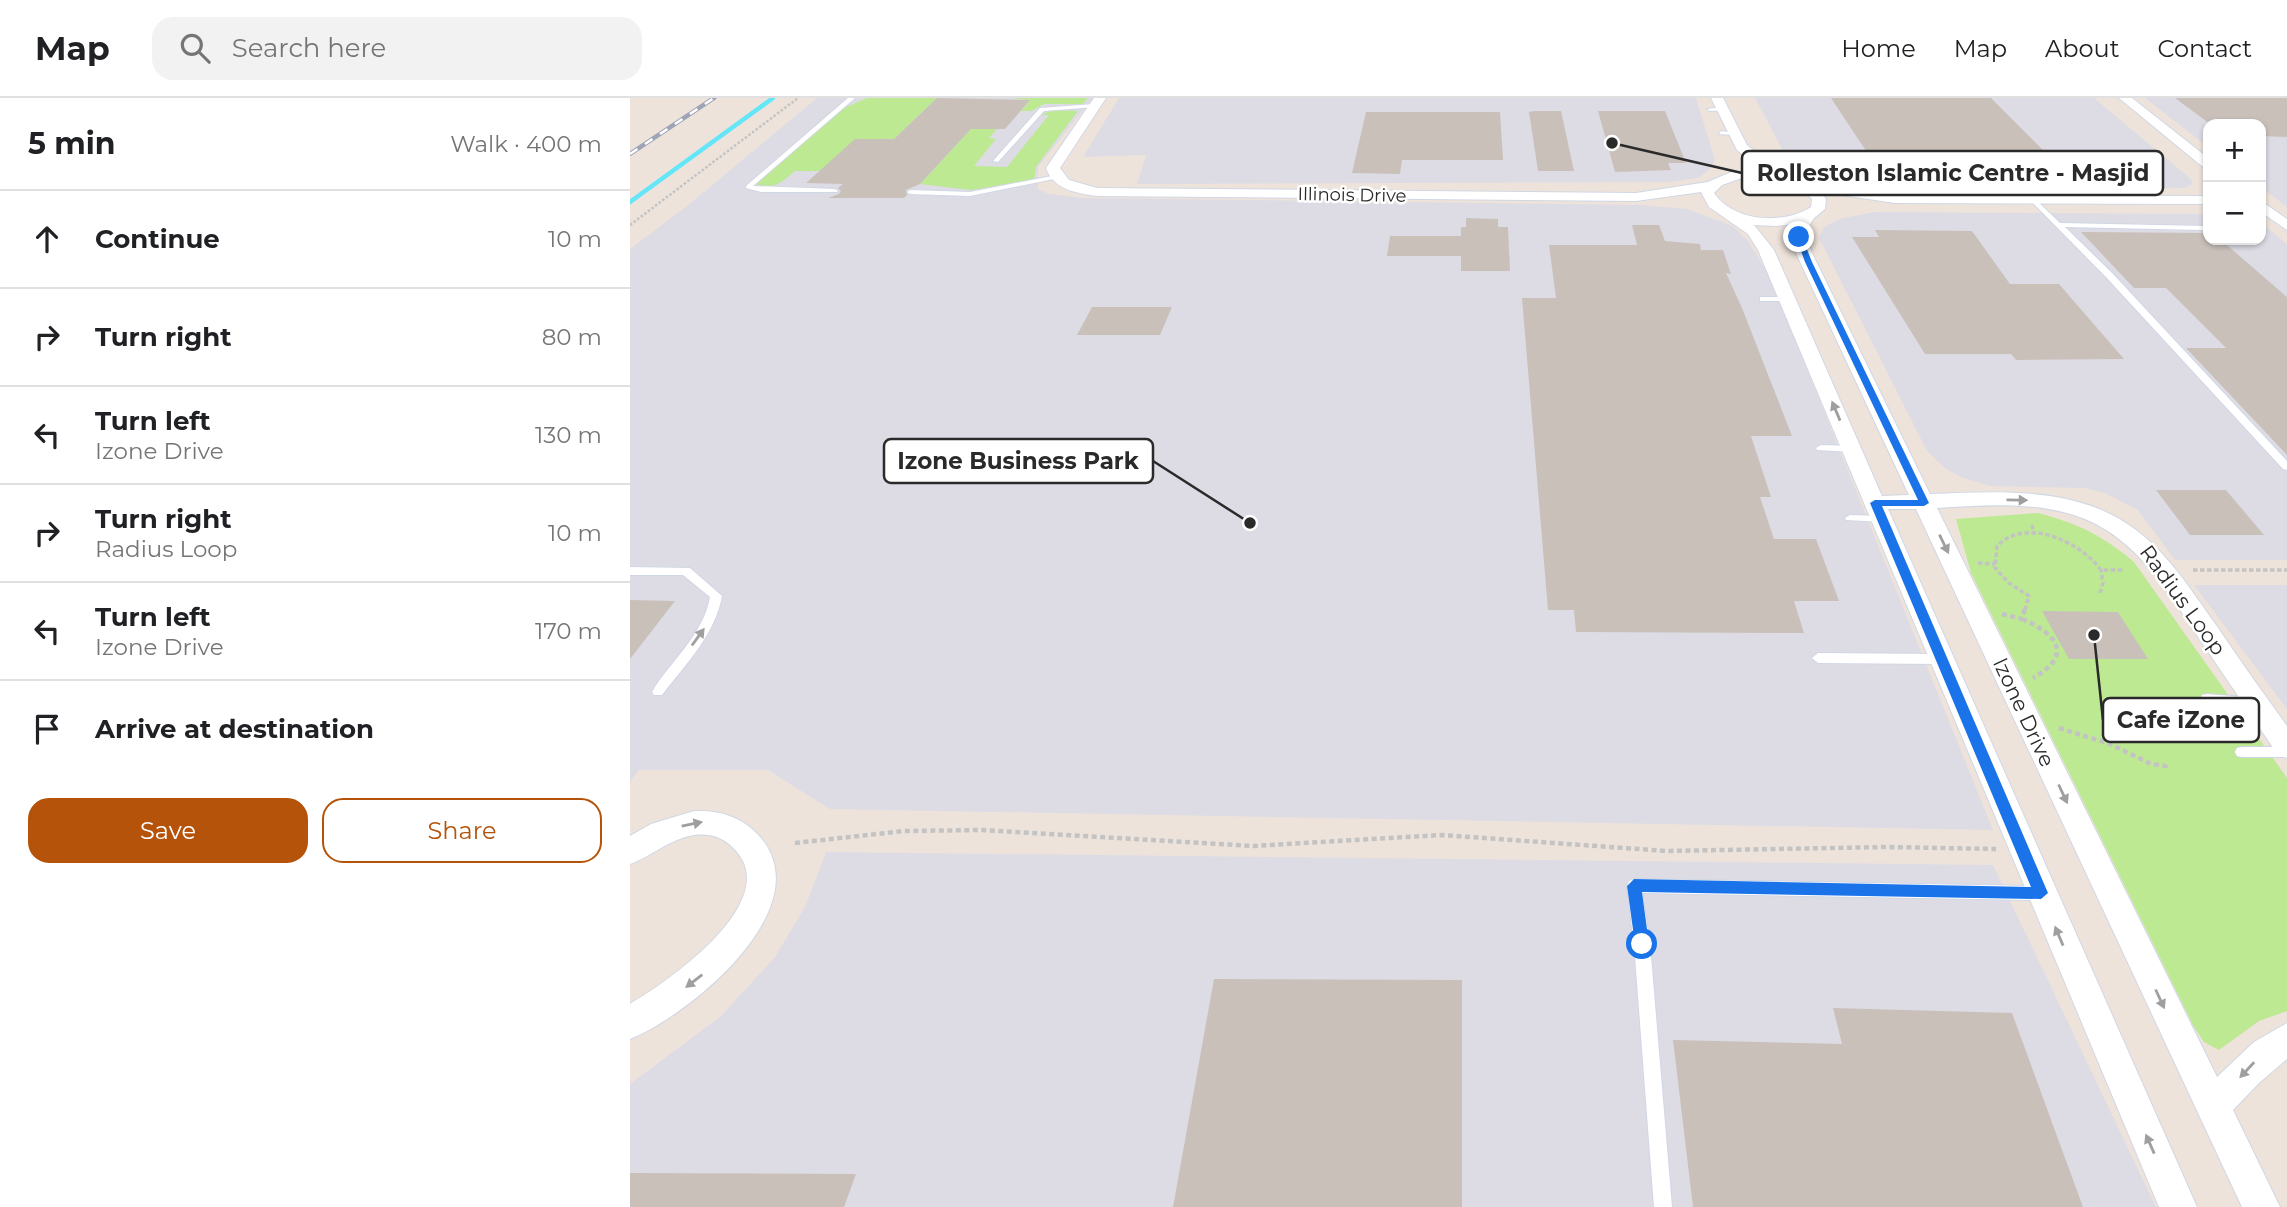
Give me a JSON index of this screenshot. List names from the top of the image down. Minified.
{"streets":{"street":["Illinois Drive","Radius Loop","Izone Drive"]},"crossings":[["Illinois Drive","Izone Drive"],["Radius Loop","Izone Drive"]],"one_way":["Radius Loop"],"places":["Rolleston Islamic Centre - Masjid","Izone Business Park","Cafe iZone"],"page":{"header":"Map","search":"Search here","nav":["Home","Map","About","Contact"],"heading":["5 min","Walk · 400 m"],"map_buttons":["+","−"],"list":[["Continue","10 m"],["Turn right","80 m"],["Turn left","Izone Drive","130 m"],["Turn right","Radius Loop","10 m"],["Turn left","Izone Drive","170 m"],"Arrive at destination"],"buttons":["Save","Share"]}}
